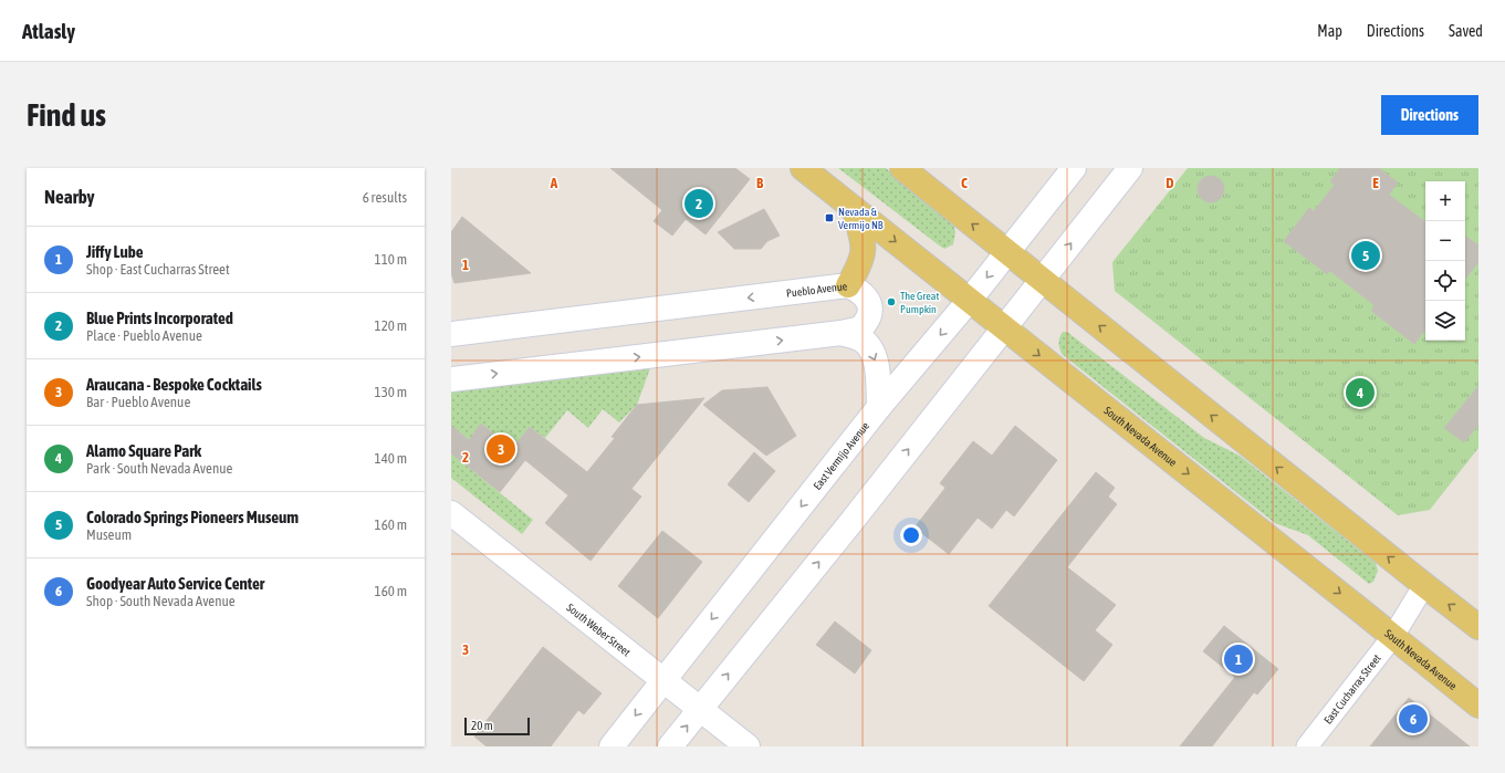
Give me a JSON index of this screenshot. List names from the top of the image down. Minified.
{"streets":{"main road":["South Nevada Avenue"],"street":["Pueblo Avenue","East Vermijo Avenue","South Weber Street","East Cucharras Street"]},"crossings":[["South Nevada Avenue","East Vermijo Avenue"],["South Nevada Avenue","East Cucharras Street"],["East Vermijo Avenue","South Weber Street"]],"places":{"transit":["Nevada & Vermijo NB"],"other":["The Great Pumpkin"]},"scale_bar":"20 m","page":{"header":"Atlasly","nav":["Map","Directions","Saved"],"buttons":"Directions","title":"Find us","heading":["Nearby","6 results"],"map_buttons":["+","−"],"pins":["2","5","4","3","1","6"],"list":[{"mark":"1","name":"Jiffy Lube","note":"Shop · East Cucharras Street","value":"110 m"},{"mark":"2","name":"Blue Prints Incorporated","note":"Place · Pueblo Avenue","value":"120 m"},{"mark":"3","name":"Araucana - Bespoke Cocktails","note":"Bar · Pueblo Avenue","value":"130 m"},{"mark":"4","name":"Alamo Square Park","note":"Park · South Nevada Avenue","value":"140 m"},{"mark":"5","name":"Colorado Springs Pioneers Museum","note":"Museum","value":"160 m"},{"mark":"6","name":"Goodyear Auto Service Center","note":"Shop · South Nevada Avenue","value":"160 m"}],"scale":"20 m"},"grid":{"columns":["A","B","C","D","E"],"rows":["1","2","3"]}}
